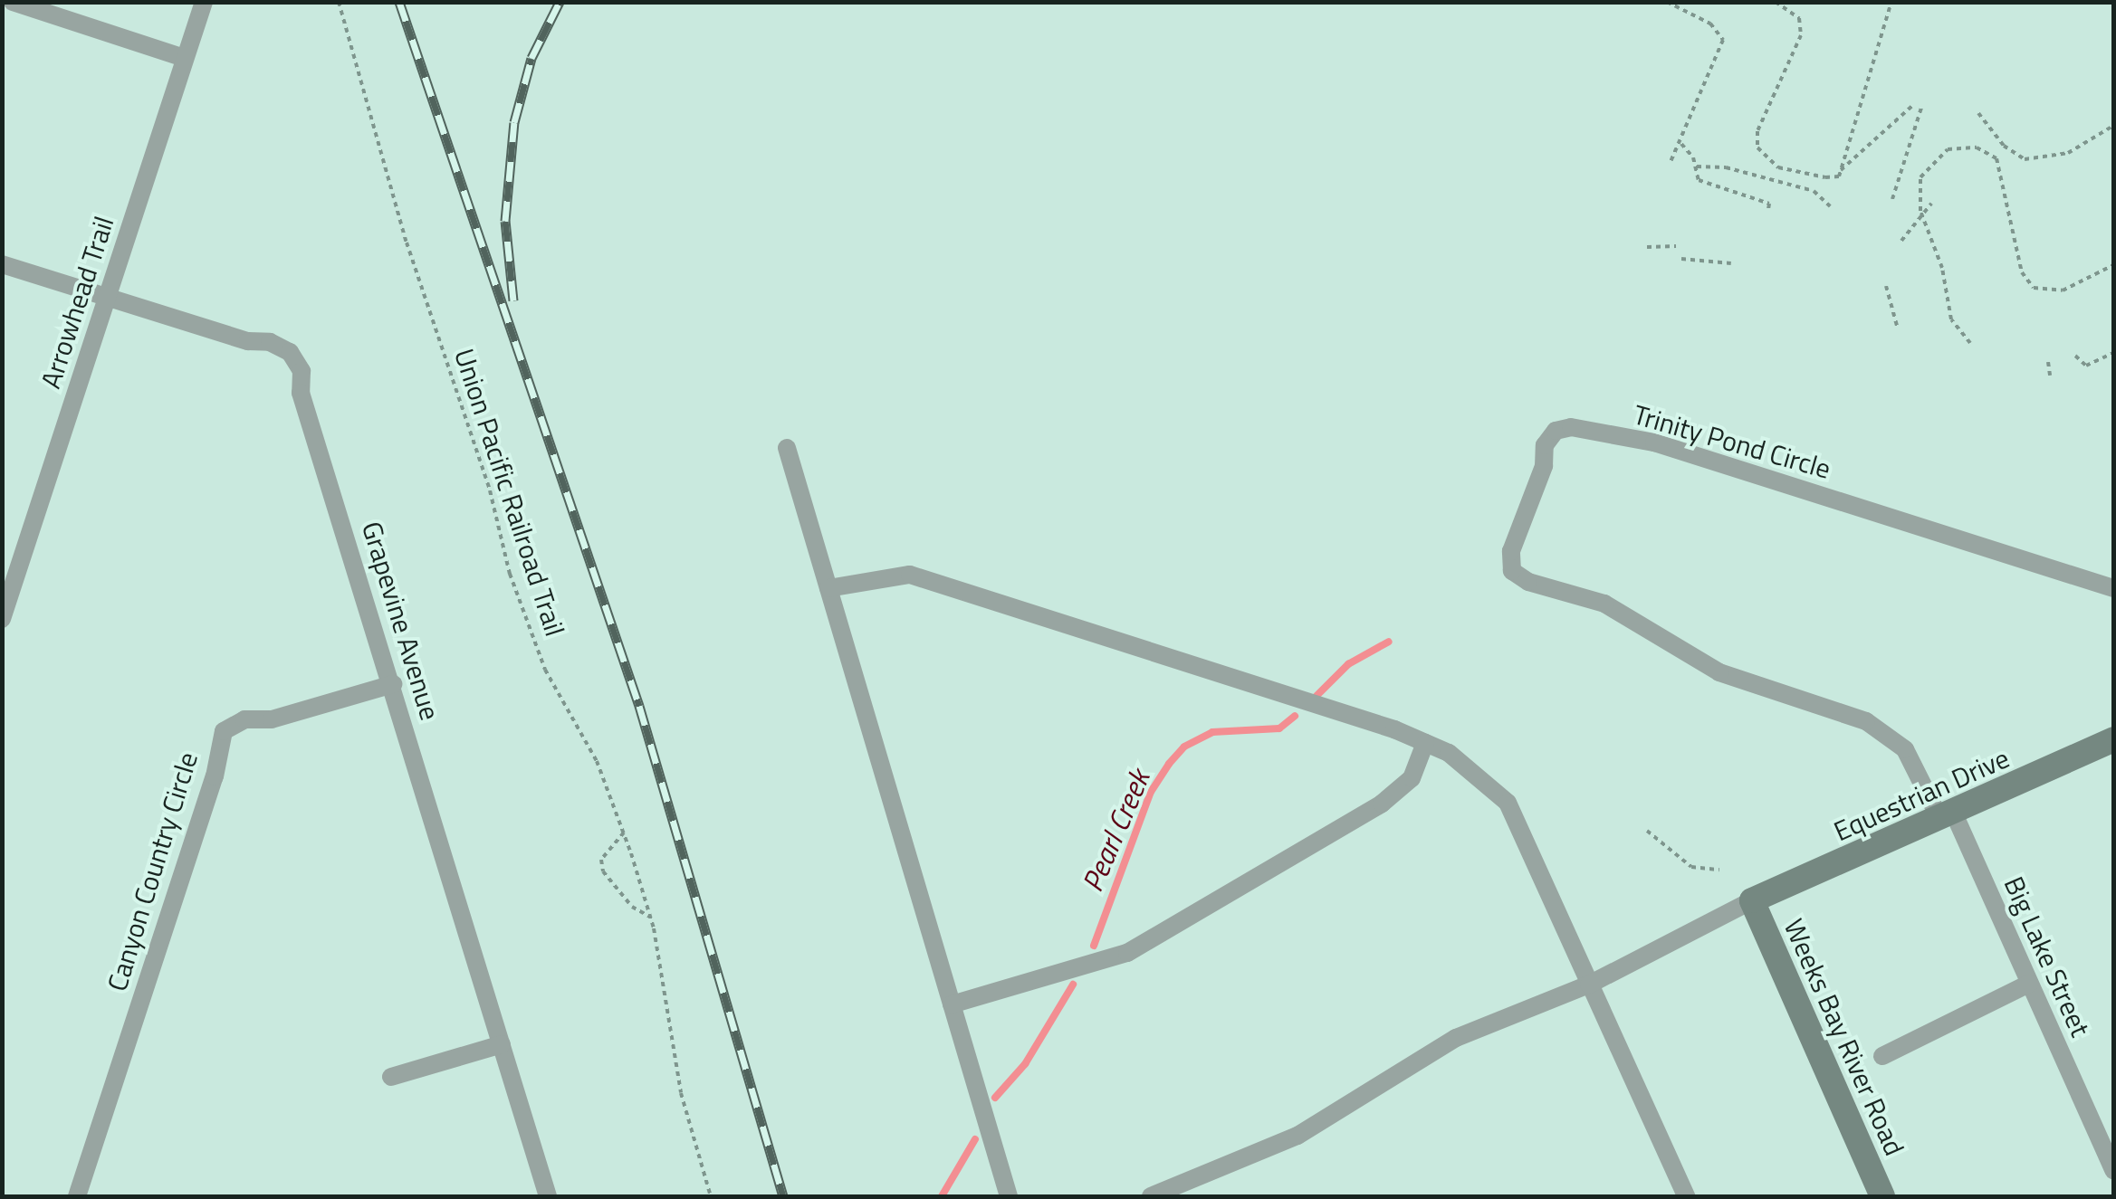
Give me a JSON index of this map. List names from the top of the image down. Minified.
{"streets":{"street":["Arrowhead Trail","Trinity Pond Circle","Grapevine Avenue","Equestrian Drive","Canyon Country Circle","Big Lake Street","Weeks Bay River Road"],"path":["Union Pacific Railroad Trail"]},"crossings":[["Arrowhead Trail","Grapevine Avenue"],["Trinity Pond Circle","Equestrian Drive"],["Trinity Pond Circle","Big Lake Street"],["Grapevine Avenue","Canyon Country Circle"],["Equestrian Drive","Big Lake Street"],["Equestrian Drive","Weeks Bay River Road"]],"water":["Pearl Creek"]}
